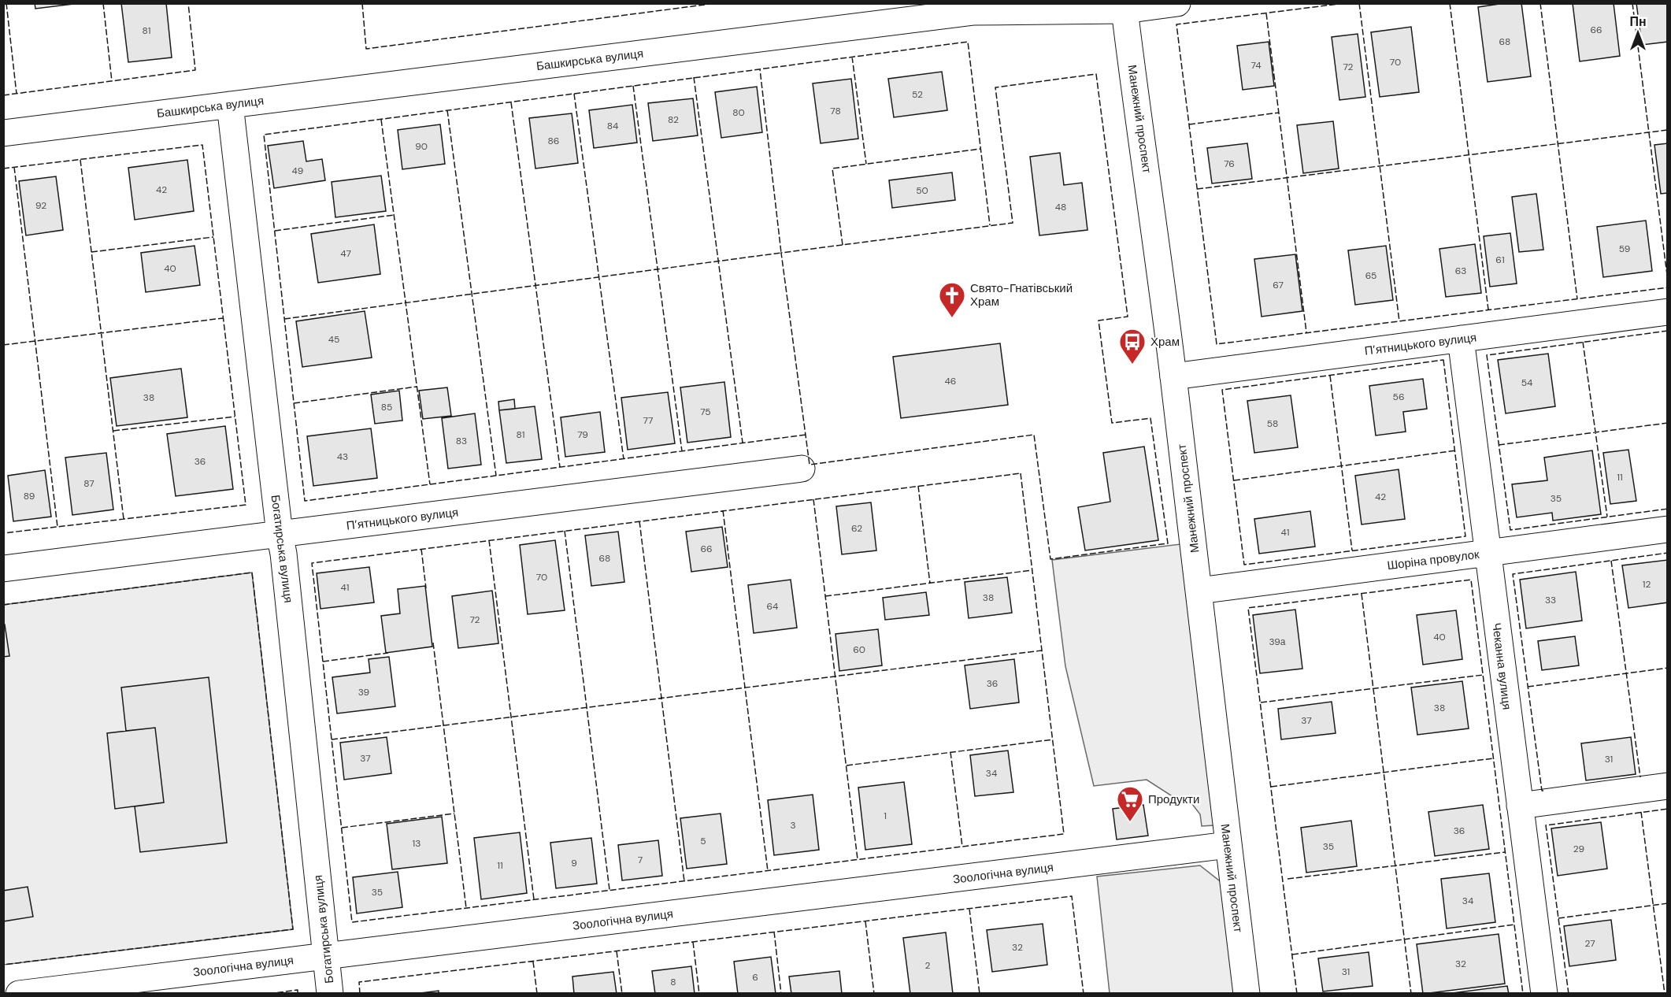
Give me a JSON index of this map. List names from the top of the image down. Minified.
{"streets":{"street":["Башкирська вулиця","Манежний проспект","П’ятницького вулиця","Богатирська вулиця","Шоріна провулок","Чеканна вулиця","Зоологічна вулиця"]},"crossings":[["Башкирська вулиця","Манежний проспект"],["Башкирська вулиця","Богатирська вулиця"],["Манежний проспект","П’ятницького вулиця"],["Манежний проспект","Шоріна провулок"],["Манежний проспект","Зоологічна вулиця"],["П’ятницького вулиця","Богатирська вулиця"],["П’ятницького вулиця","Чеканна вулиця"],["Богатирська вулиця","Зоологічна вулиця"],["Шоріна провулок","Чеканна вулиця"]],"places":{"church":["Свято-Гнатівський Храм"],"bus stop":["Храм"],"supermarket":["Продукти"]},"house_numbers":["66","81","68","70","74","72","52","78","80","82","84","86","90","76","49","42","50","92","48","59","47","61","40","63","65","67","45","46","54","56","38","85","75","77","58","81","79","83","43","36","11","87","89","42","35","62","41","66","68","70","12","41","38","33","64","72","40","39а","60","36","39","38","37","37","31","34","1","3","36","5","13","35","29","7","9","11","35","34","27","32","32","2","31","6","8"],"north":"top"}
